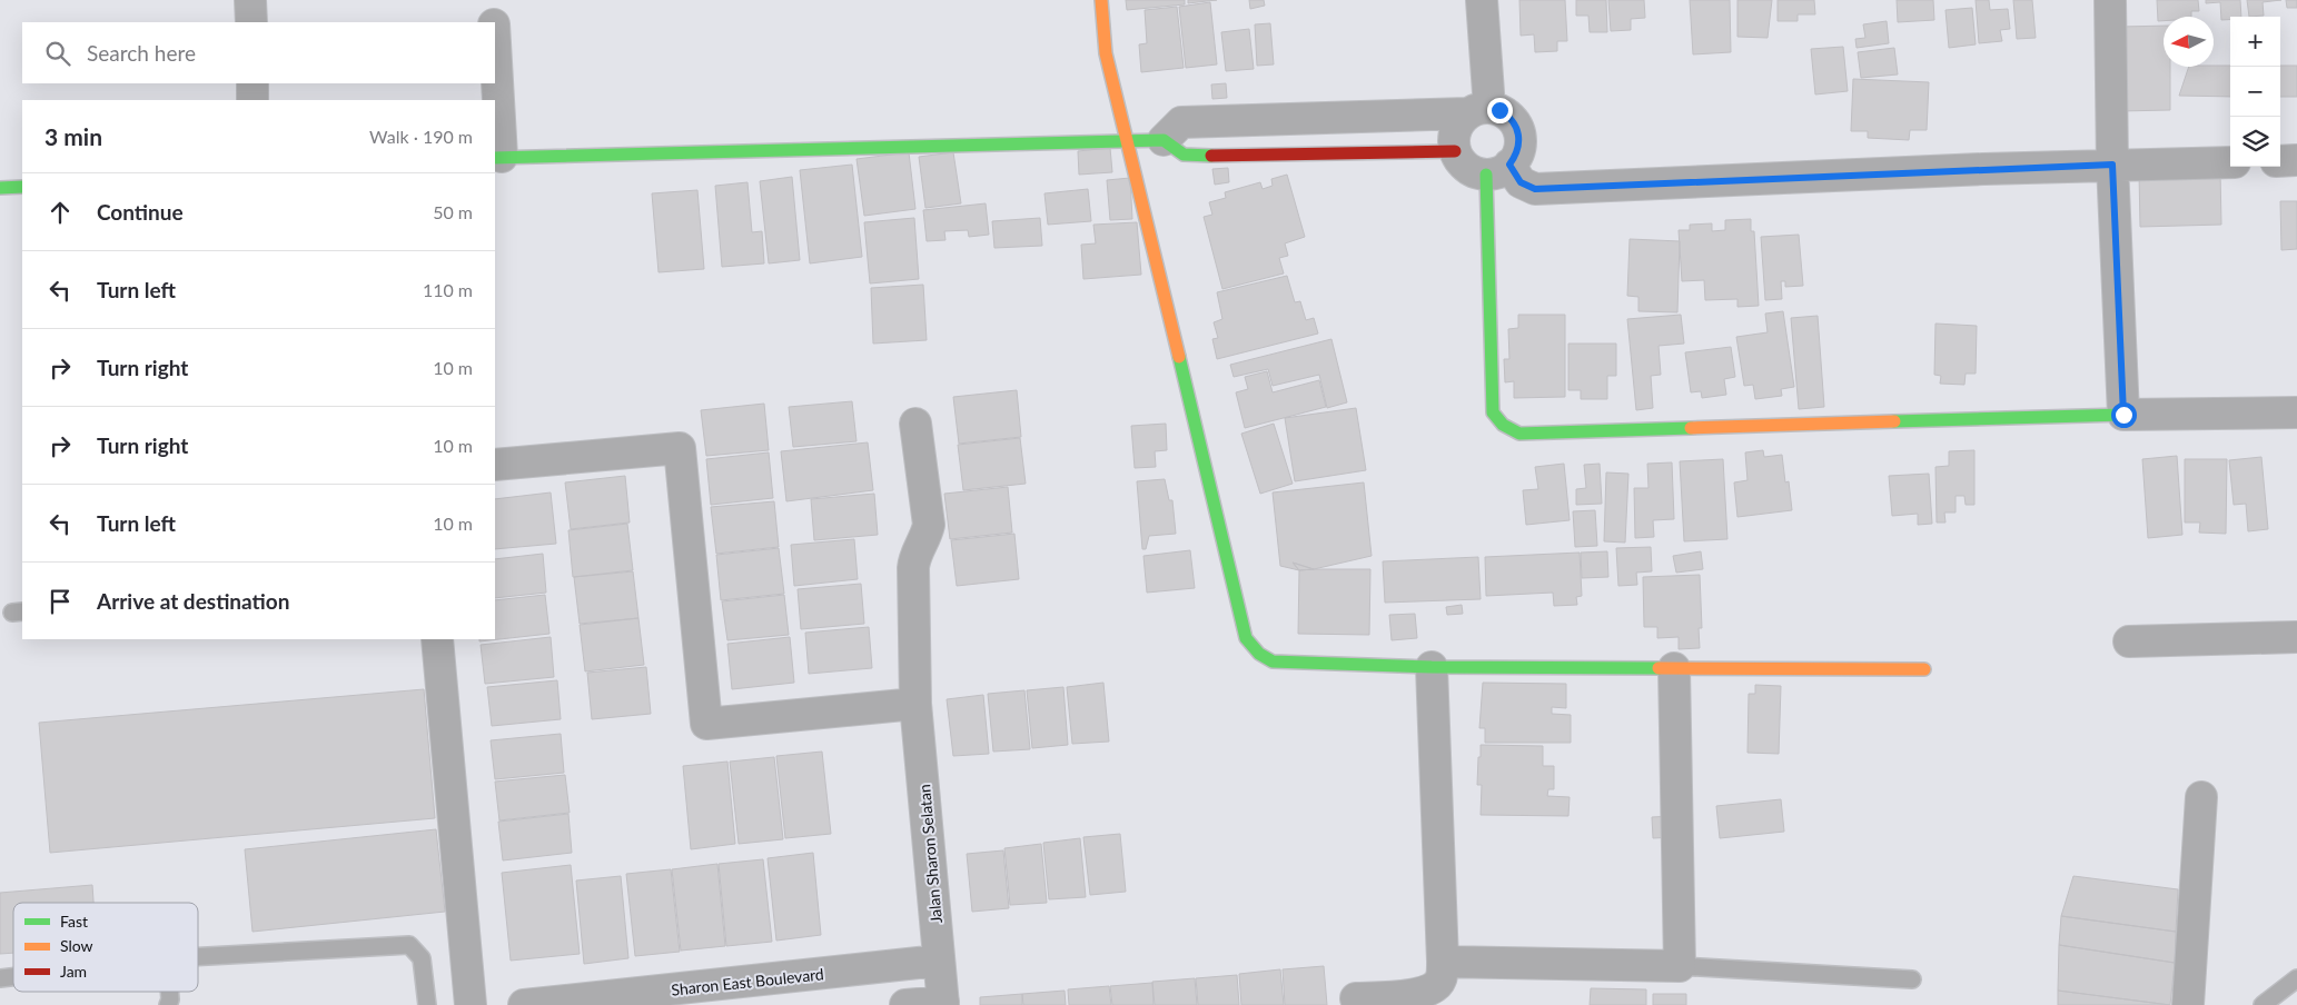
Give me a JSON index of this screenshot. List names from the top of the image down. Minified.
{"streets":{"street":["Jalan Sharon Selatan","Sharon East Boulevard"]},"crossings":[["Jalan Sharon Selatan","Sharon East Boulevard"]],"legend":["Fast","Slow","Jam"],"north":"left","page":{"map_buttons":["+","−"],"search":"Search here","heading":["3 min","Walk · 190 m"],"list":[["Continue","50 m"],["Turn left","110 m"],["Turn right","10 m"],["Turn right","10 m"],["Turn left","10 m"],"Arrive at destination"]}}
